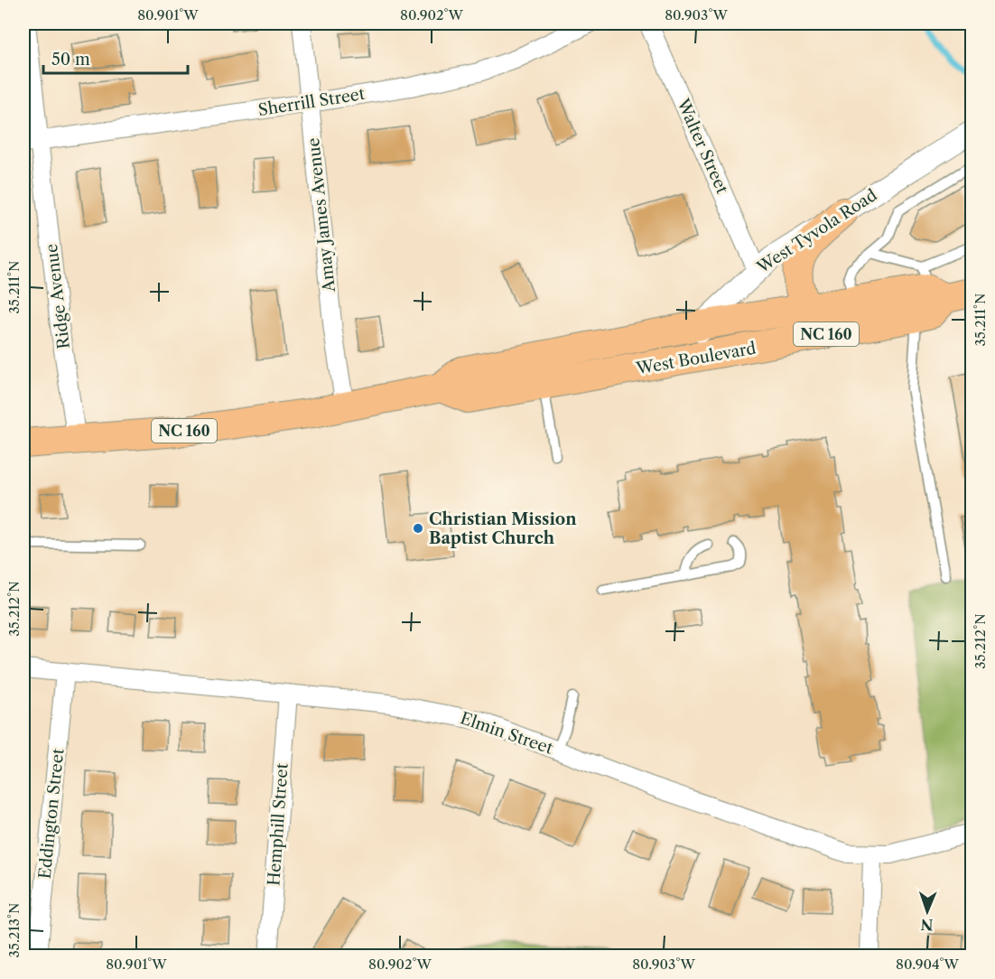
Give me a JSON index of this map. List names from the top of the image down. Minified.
{"streets":{"main road":["NC 160","West Boulevard"],"street":["Sherrill Street","Walter Street","Amay James Avenue","West Tyvola Road","Ridge Avenue","Elmin Street","Eddington Street","Hemphill Street"]},"crossings":[["Sherrill Street","Amay James Avenue"],["Sherrill Street","Ridge Avenue"],["Walter Street","West Tyvola Road"],["Amay James Avenue","West Boulevard"],["West Tyvola Road","West Boulevard"],["Ridge Avenue","West Boulevard"],["Elmin Street","Eddington Street"],["Elmin Street","Hemphill Street"]],"places":["Christian Mission Baptist Church"],"scale_bar":"50 m","north":"bottom","coordinates":["80.901°W","80.902°W","80.903°W","35.211°N","35.212°N","35.213°N","80.904°W"]}
